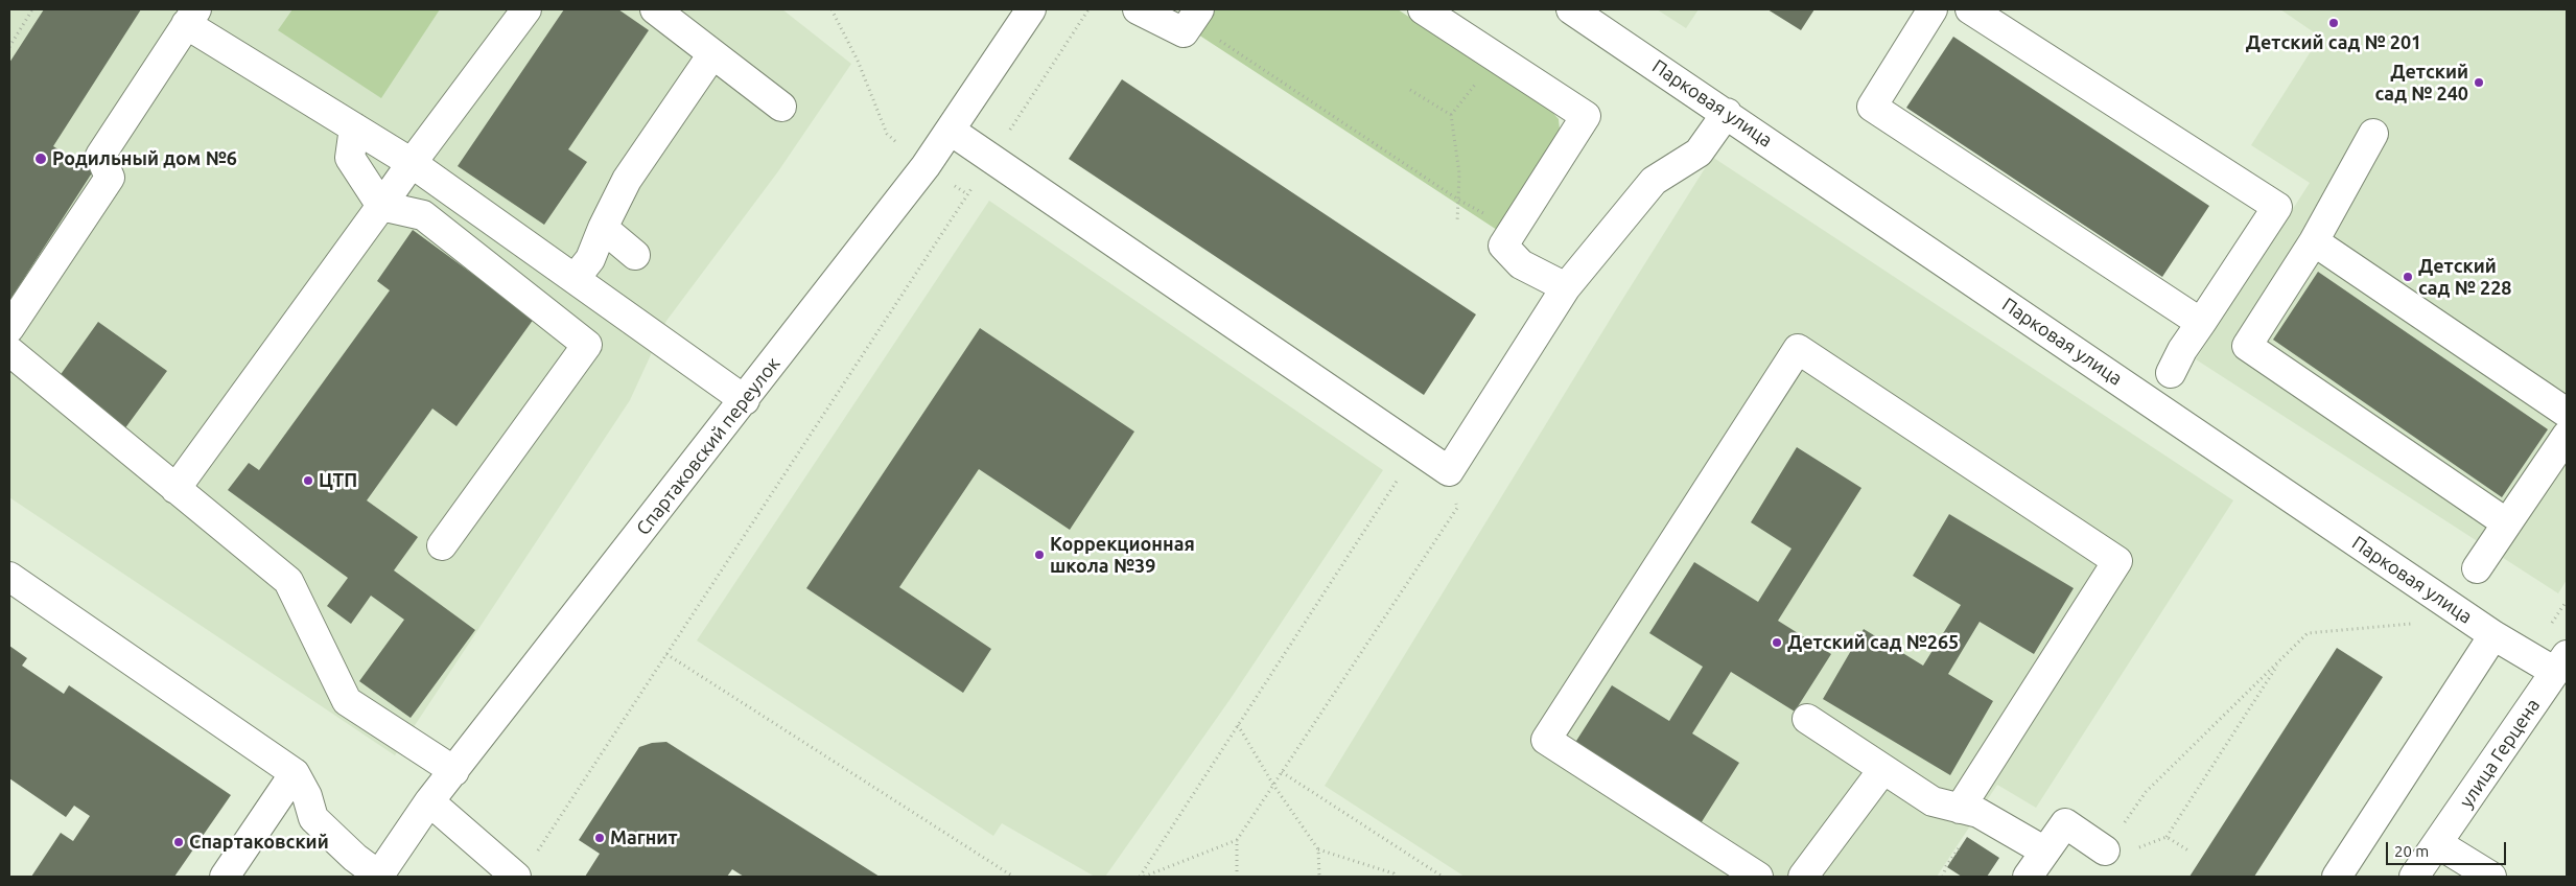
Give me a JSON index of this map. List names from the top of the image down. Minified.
{"streets":{"street":["Парковая улица","Спартаковский переулок","улица Герцена"]},"crossings":[["Парковая улица","улица Герцена"]],"places":["Детский сад № 201","Детский сад № 240","Родильный дом №6","Детский сад № 228","ЦТП","Коррекционная школа №39","Детский сад №265","Магнит","Спартаковский"],"scale_bar":"20 m"}
